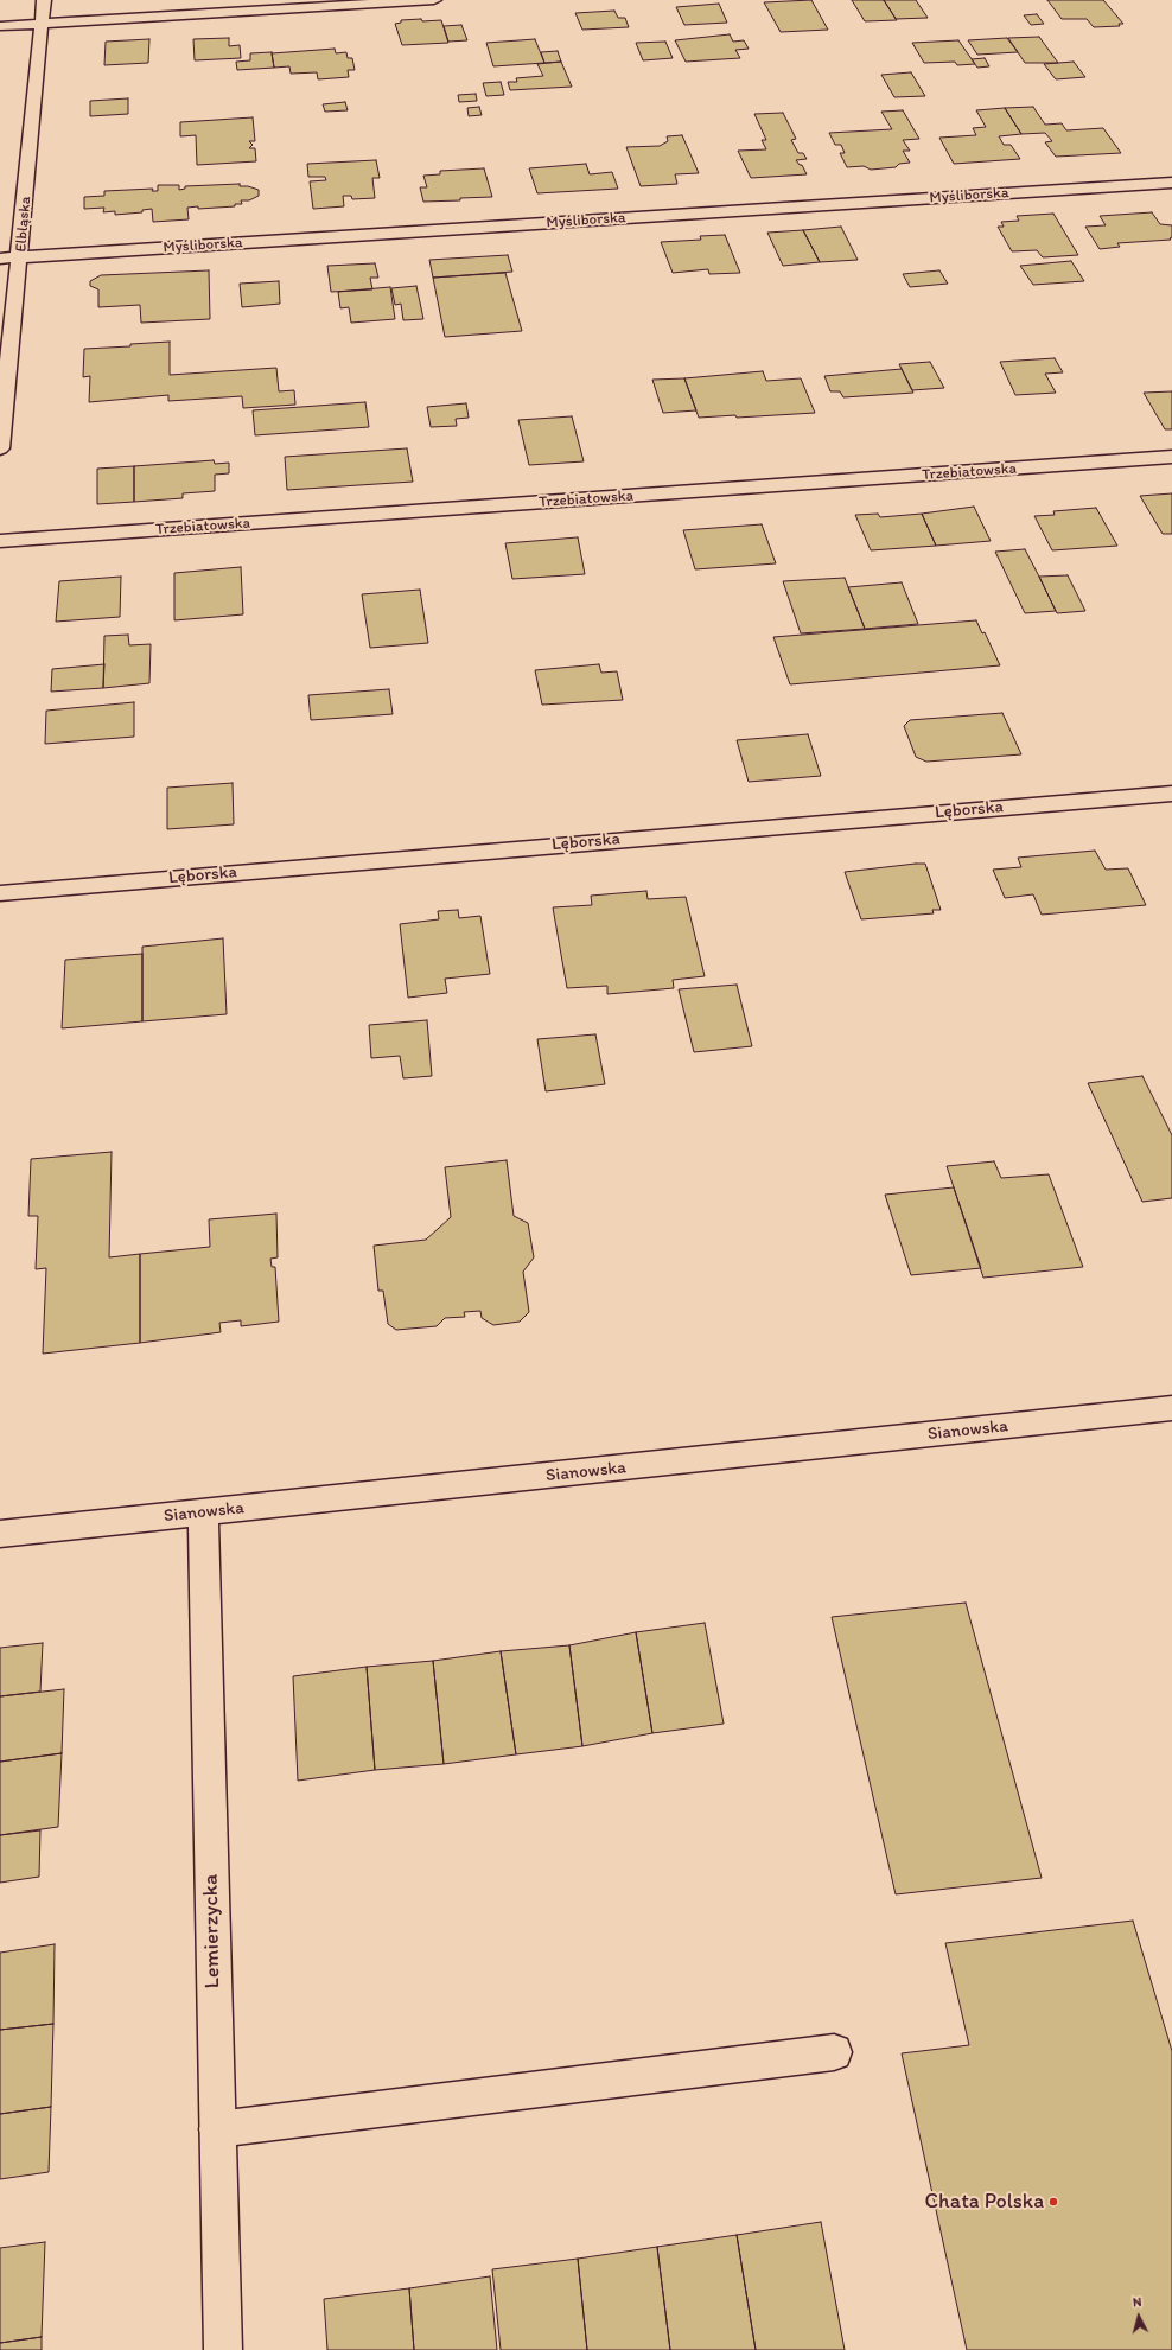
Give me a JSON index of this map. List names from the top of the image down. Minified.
{"streets":{"street":["Myśliborska","Elbląska","Trzebiatowska","Lęborska","Sianowska","Lemierzycka"]},"crossings":[["Myśliborska","Elbląska"],["Sianowska","Lemierzycka"]],"places":["Chata Polska"],"north":"top"}
